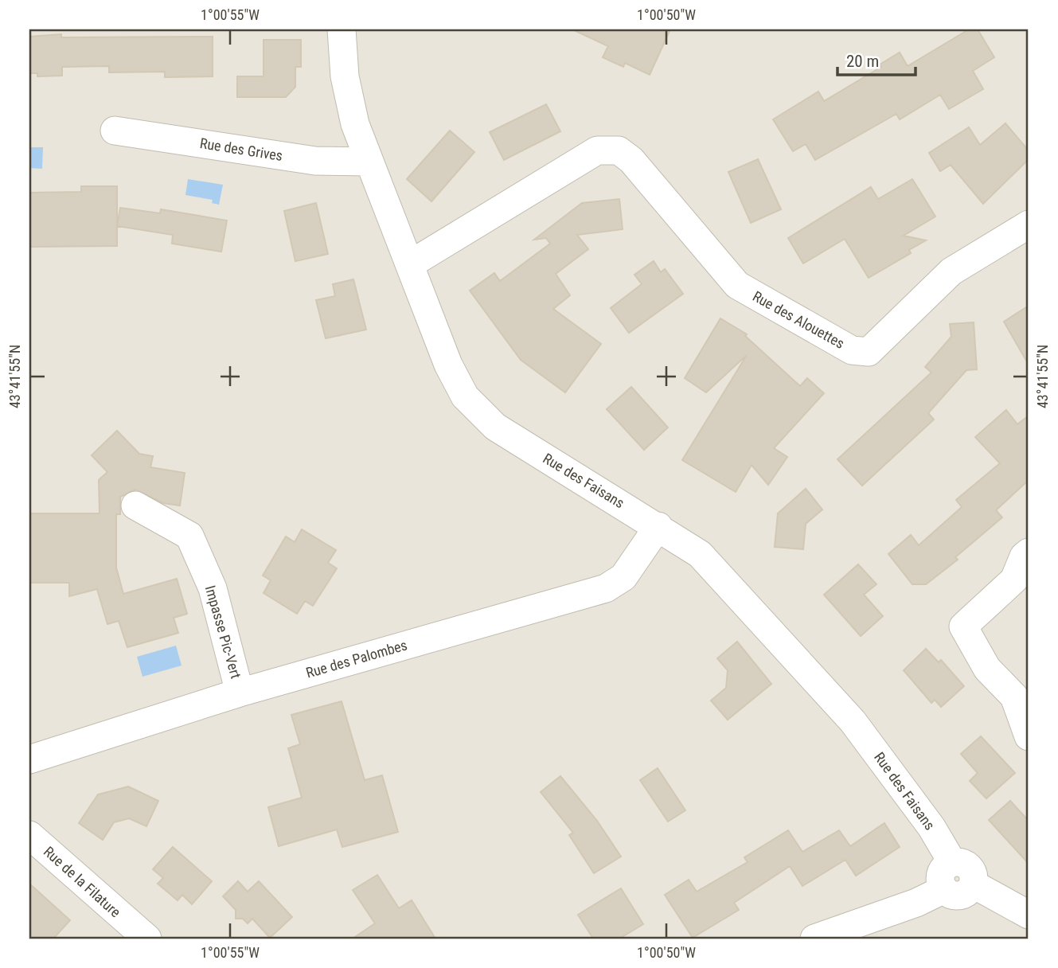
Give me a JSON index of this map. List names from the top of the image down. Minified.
{"streets":{"street":["Rue des Grives","Rue des Alouettes","Rue des Faisans","Impasse Pic-Vert","Rue des Palombes","Rue de la Filature"]},"crossings":[["Rue des Grives","Rue des Faisans"],["Rue des Alouettes","Rue des Faisans"],["Rue des Faisans","Rue des Palombes"],["Impasse Pic-Vert","Rue des Palombes"]],"scale_bar":"20 m","coordinates":["1°00'55\"W","1°00'50\"W","43°41'55\"N"]}
